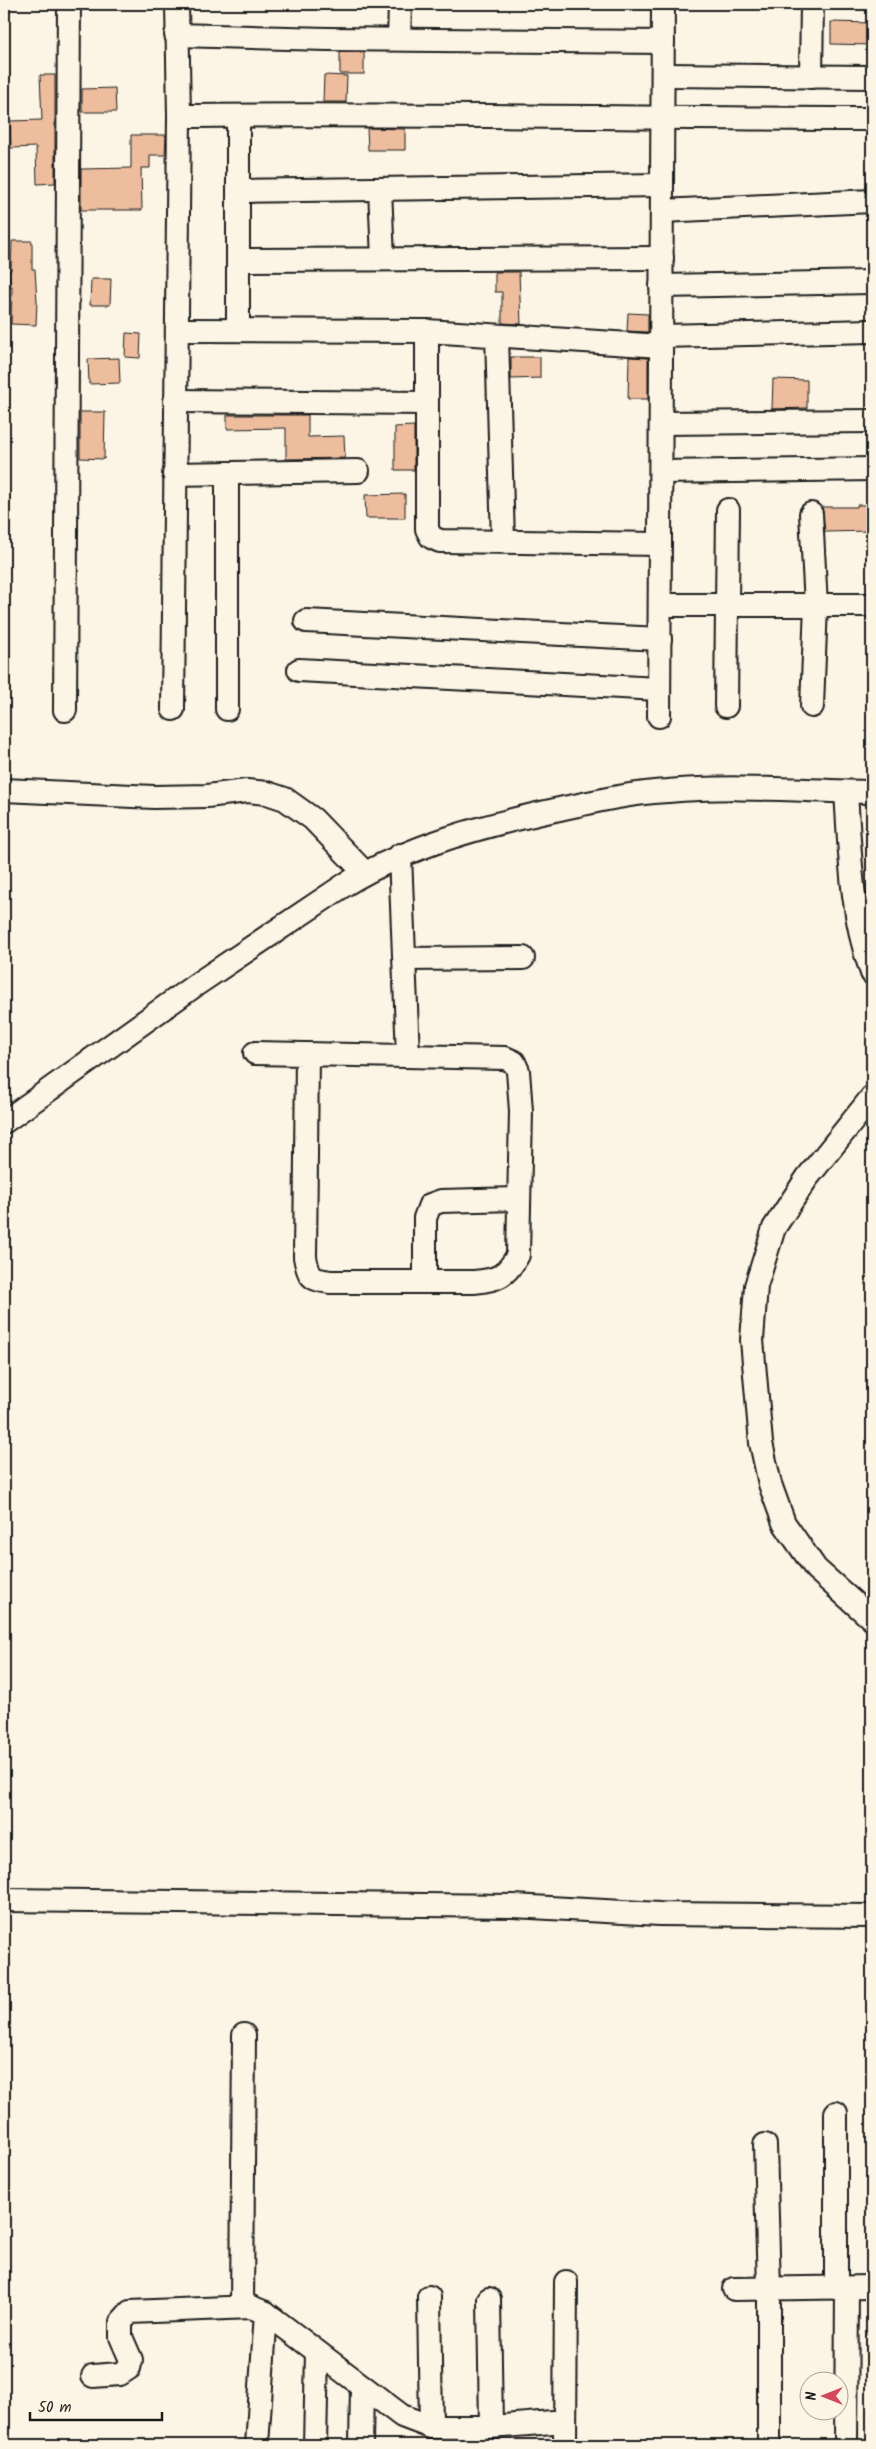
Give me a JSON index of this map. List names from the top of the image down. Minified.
{"scale_bar":"50 m","north":"left"}
